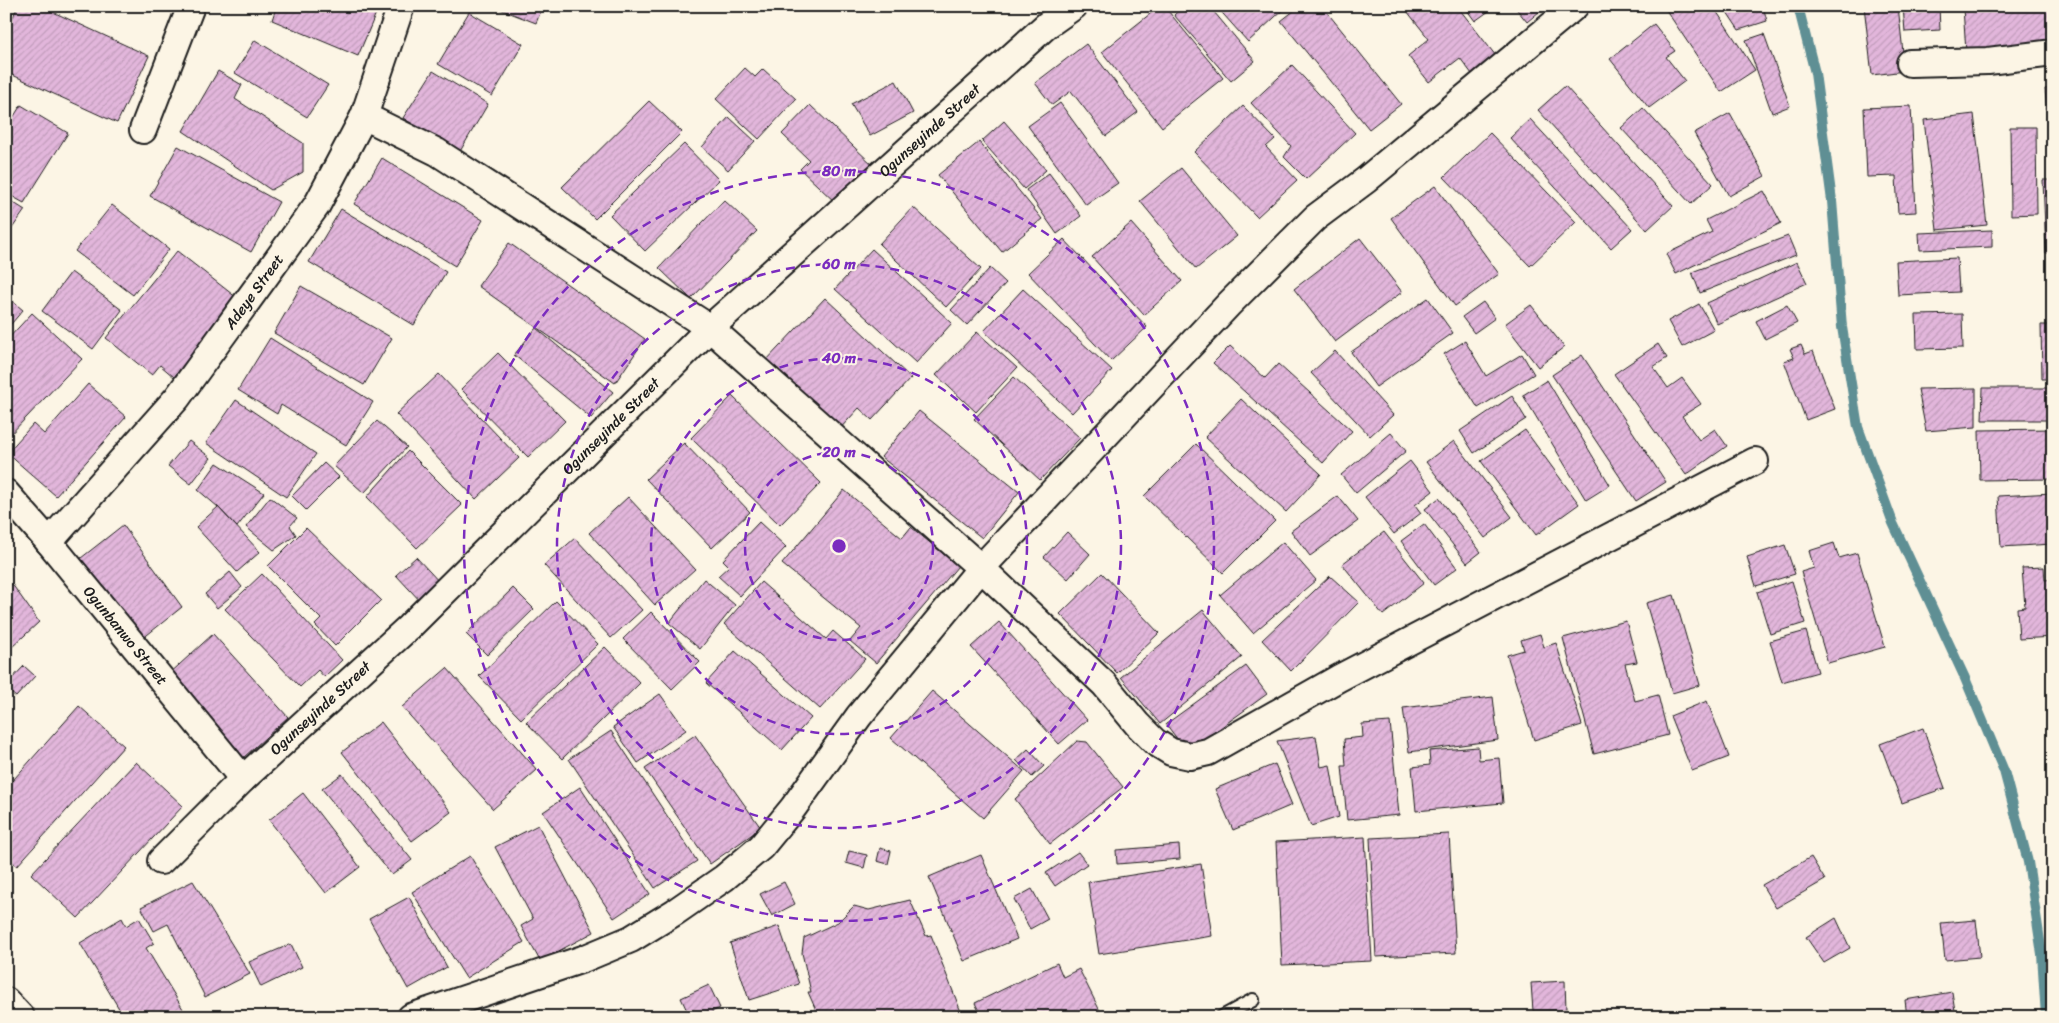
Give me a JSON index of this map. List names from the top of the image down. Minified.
{"streets":{"street":["Ogunseyinde Street","Adeye Street","Ogunbanwo Street"]},"crossings":[["Ogunseyinde Street","Ogunbanwo Street"],["Adeye Street","Ogunbanwo Street"]],"rings":["80 m","60 m","40 m","20 m"]}
